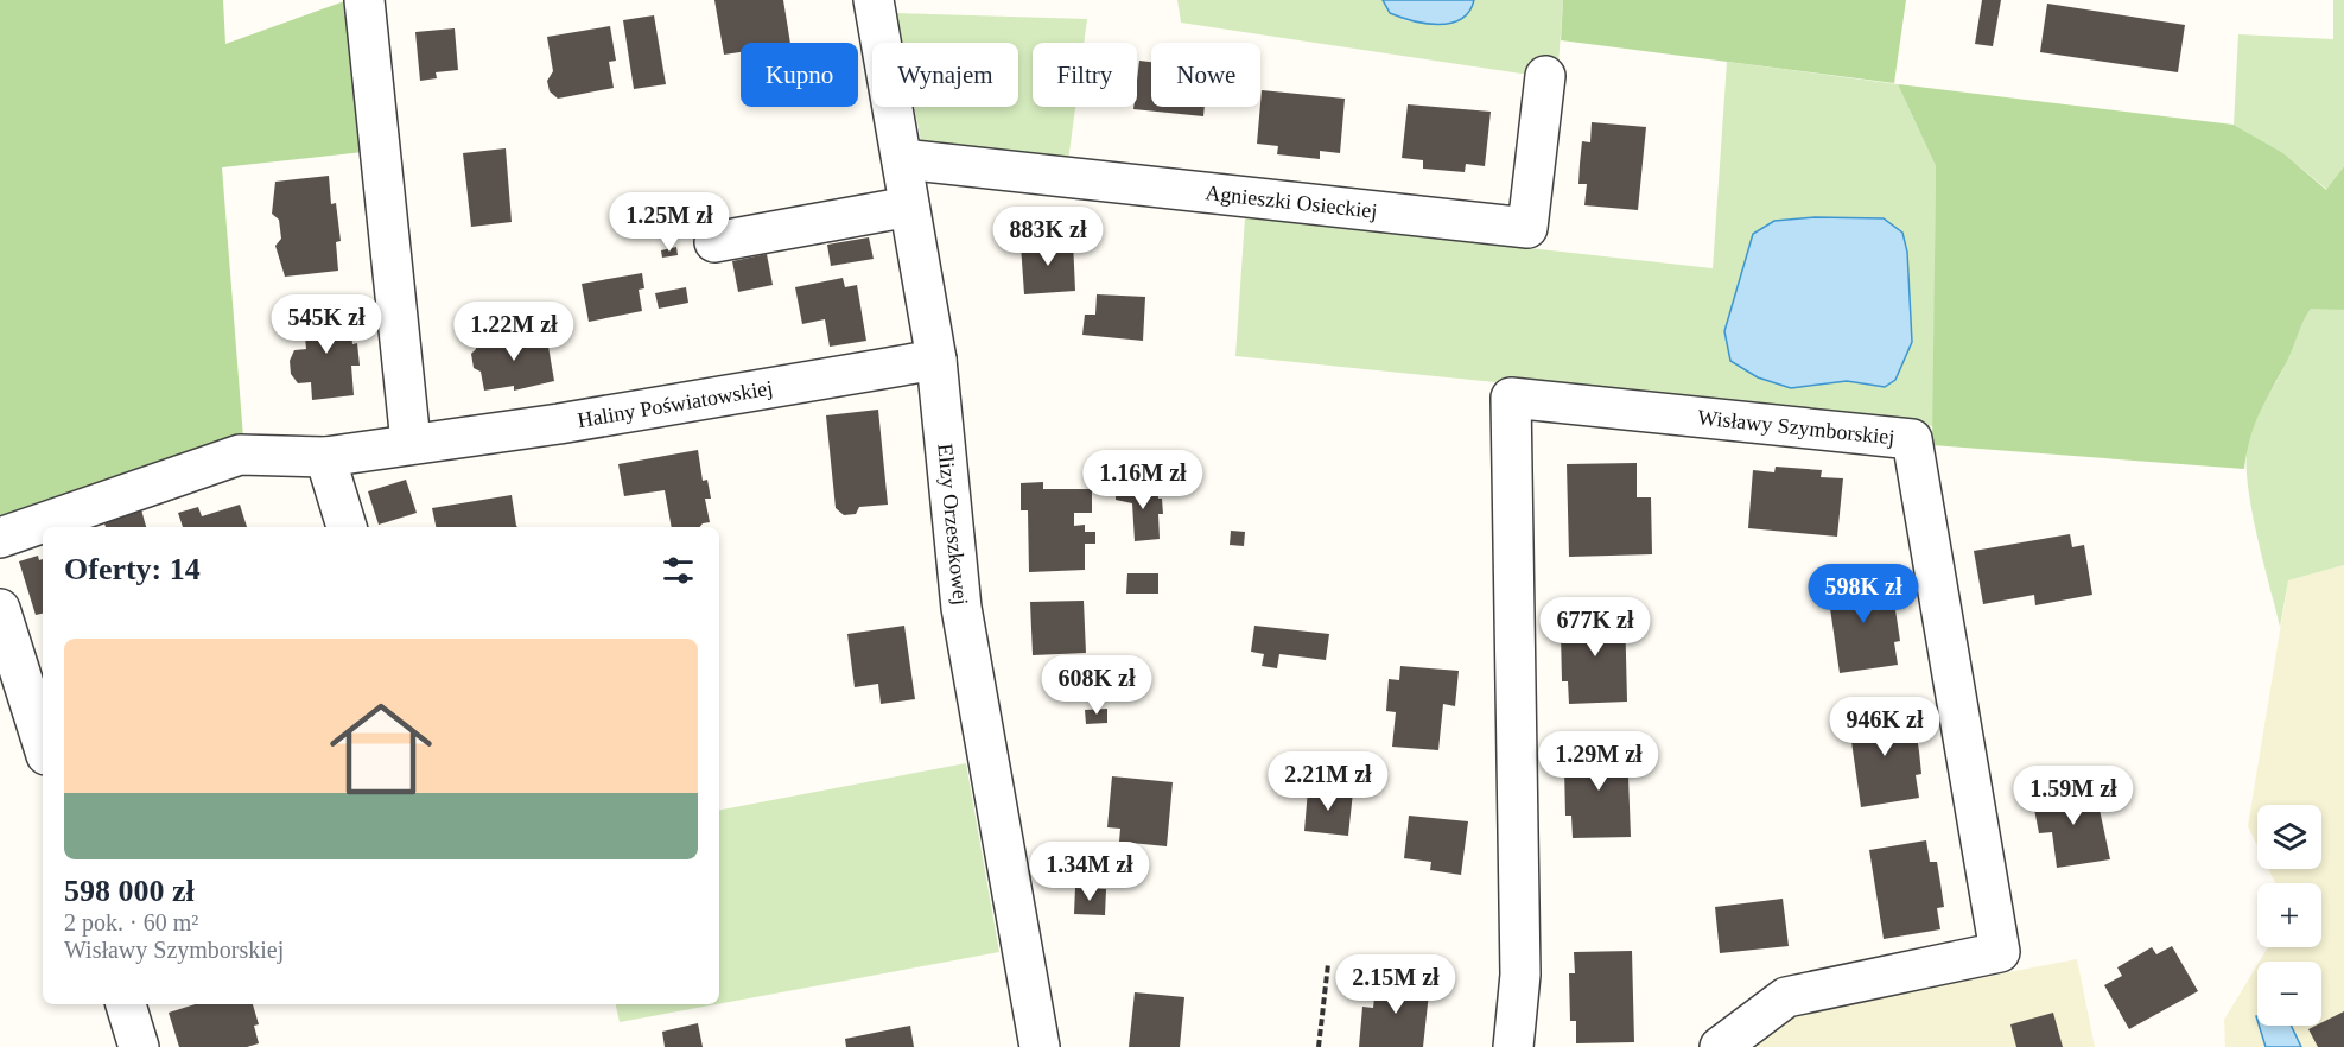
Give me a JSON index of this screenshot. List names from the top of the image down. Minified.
{"streets":{"street":["Agnieszki Osieckiej","Haliny Poświatowskiej","Wisławy Szymborskiej","Elizy Orzeszkowej"]},"crossings":[["Agnieszki Osieckiej","Elizy Orzeszkowej"],["Haliny Poświatowskiej","Elizy Orzeszkowej"]],"page":{"chip":["Kupno","Wynajem","Filtry","Nowe"],"price":["1.25M zł","883K zł","545K zł","1.22M zł","1.16M zł","598K zł","677K zł","608K zł","946K zł","1.29M zł","2.21M zł","1.59M zł","1.34M zł","2.15M zł"],"heading":"Oferty: 14","list":[{"name":"598 000 zł","note":"2 pok. · 60 m² · Wisławy Szymborskiej"}],"map_buttons":["+","−"]}}
